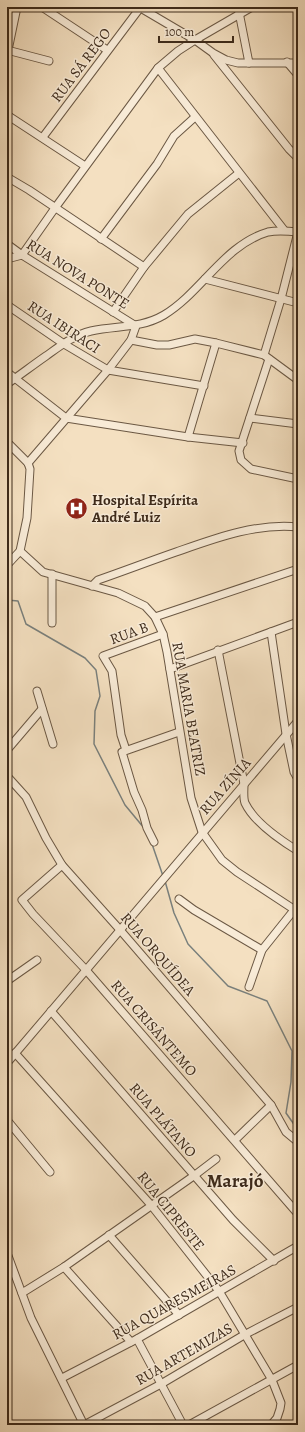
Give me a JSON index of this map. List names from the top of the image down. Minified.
{"streets":{"street":["RUA SÁ REGO","RUA NOVA PONTE","RUA IBIRACI","RUA B","RUA MARIA BEATRIZ","RUA ZÍNIA","RUA ORQUÍDEA","RUA CRISÂNTEMO","RUA PLÁTANO","RUA CIPRESTE","RUA QUARESMEIRAS","RUA ARTEMIZAS"]},"crossings":[["RUA B","RUA MARIA BEATRIZ"],["RUA MARIA BEATRIZ","RUA ZÍNIA"],["RUA ZÍNIA","RUA ORQUÍDEA"],["RUA ZÍNIA","RUA CRISÂNTEMO"],["RUA ZÍNIA","RUA PLÁTANO"],["RUA ZÍNIA","RUA CIPRESTE"],["RUA ORQUÍDEA","RUA CRISÂNTEMO"],["RUA PLÁTANO","RUA QUARESMEIRAS"],["RUA CIPRESTE","RUA QUARESMEIRAS"],["RUA CIPRESTE","RUA ARTEMIZAS"]],"districts":["Marajó"],"places":{"hospital":["Hospital Espírita André Luiz"]},"scale_bar":"100 m"}
